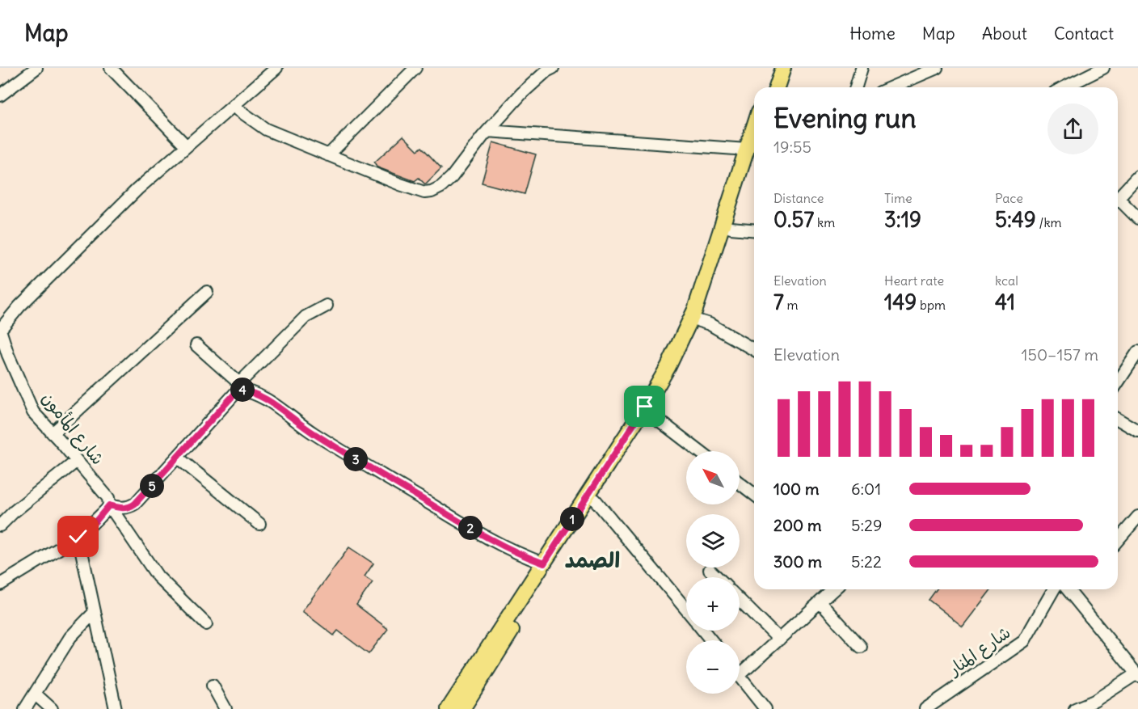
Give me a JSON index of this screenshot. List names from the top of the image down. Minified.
{"streets":{"street":["شارع المأمون","شارع المنار"]},"districts":["الصمد"],"north":"top left","page":{"header":"Map","nav":["Home","Map","About","Contact"],"heading":["Evening run","19:55"],"stats":[["Distance","0.57 km"],["Time","3:19"],["Pace","5:49 /km"],["Elevation","7 m"],["Heart rate","149 bpm"],["kcal","41"]],"chart":["Elevation","150–157 m"],"pins":["4","3","5","1","2"],"map_buttons":["+","−"],"list":[{"name":"100 m","note":"6:01"},{"name":"200 m","note":"5:29"},{"name":"300 m","note":"5:22"}]}}
